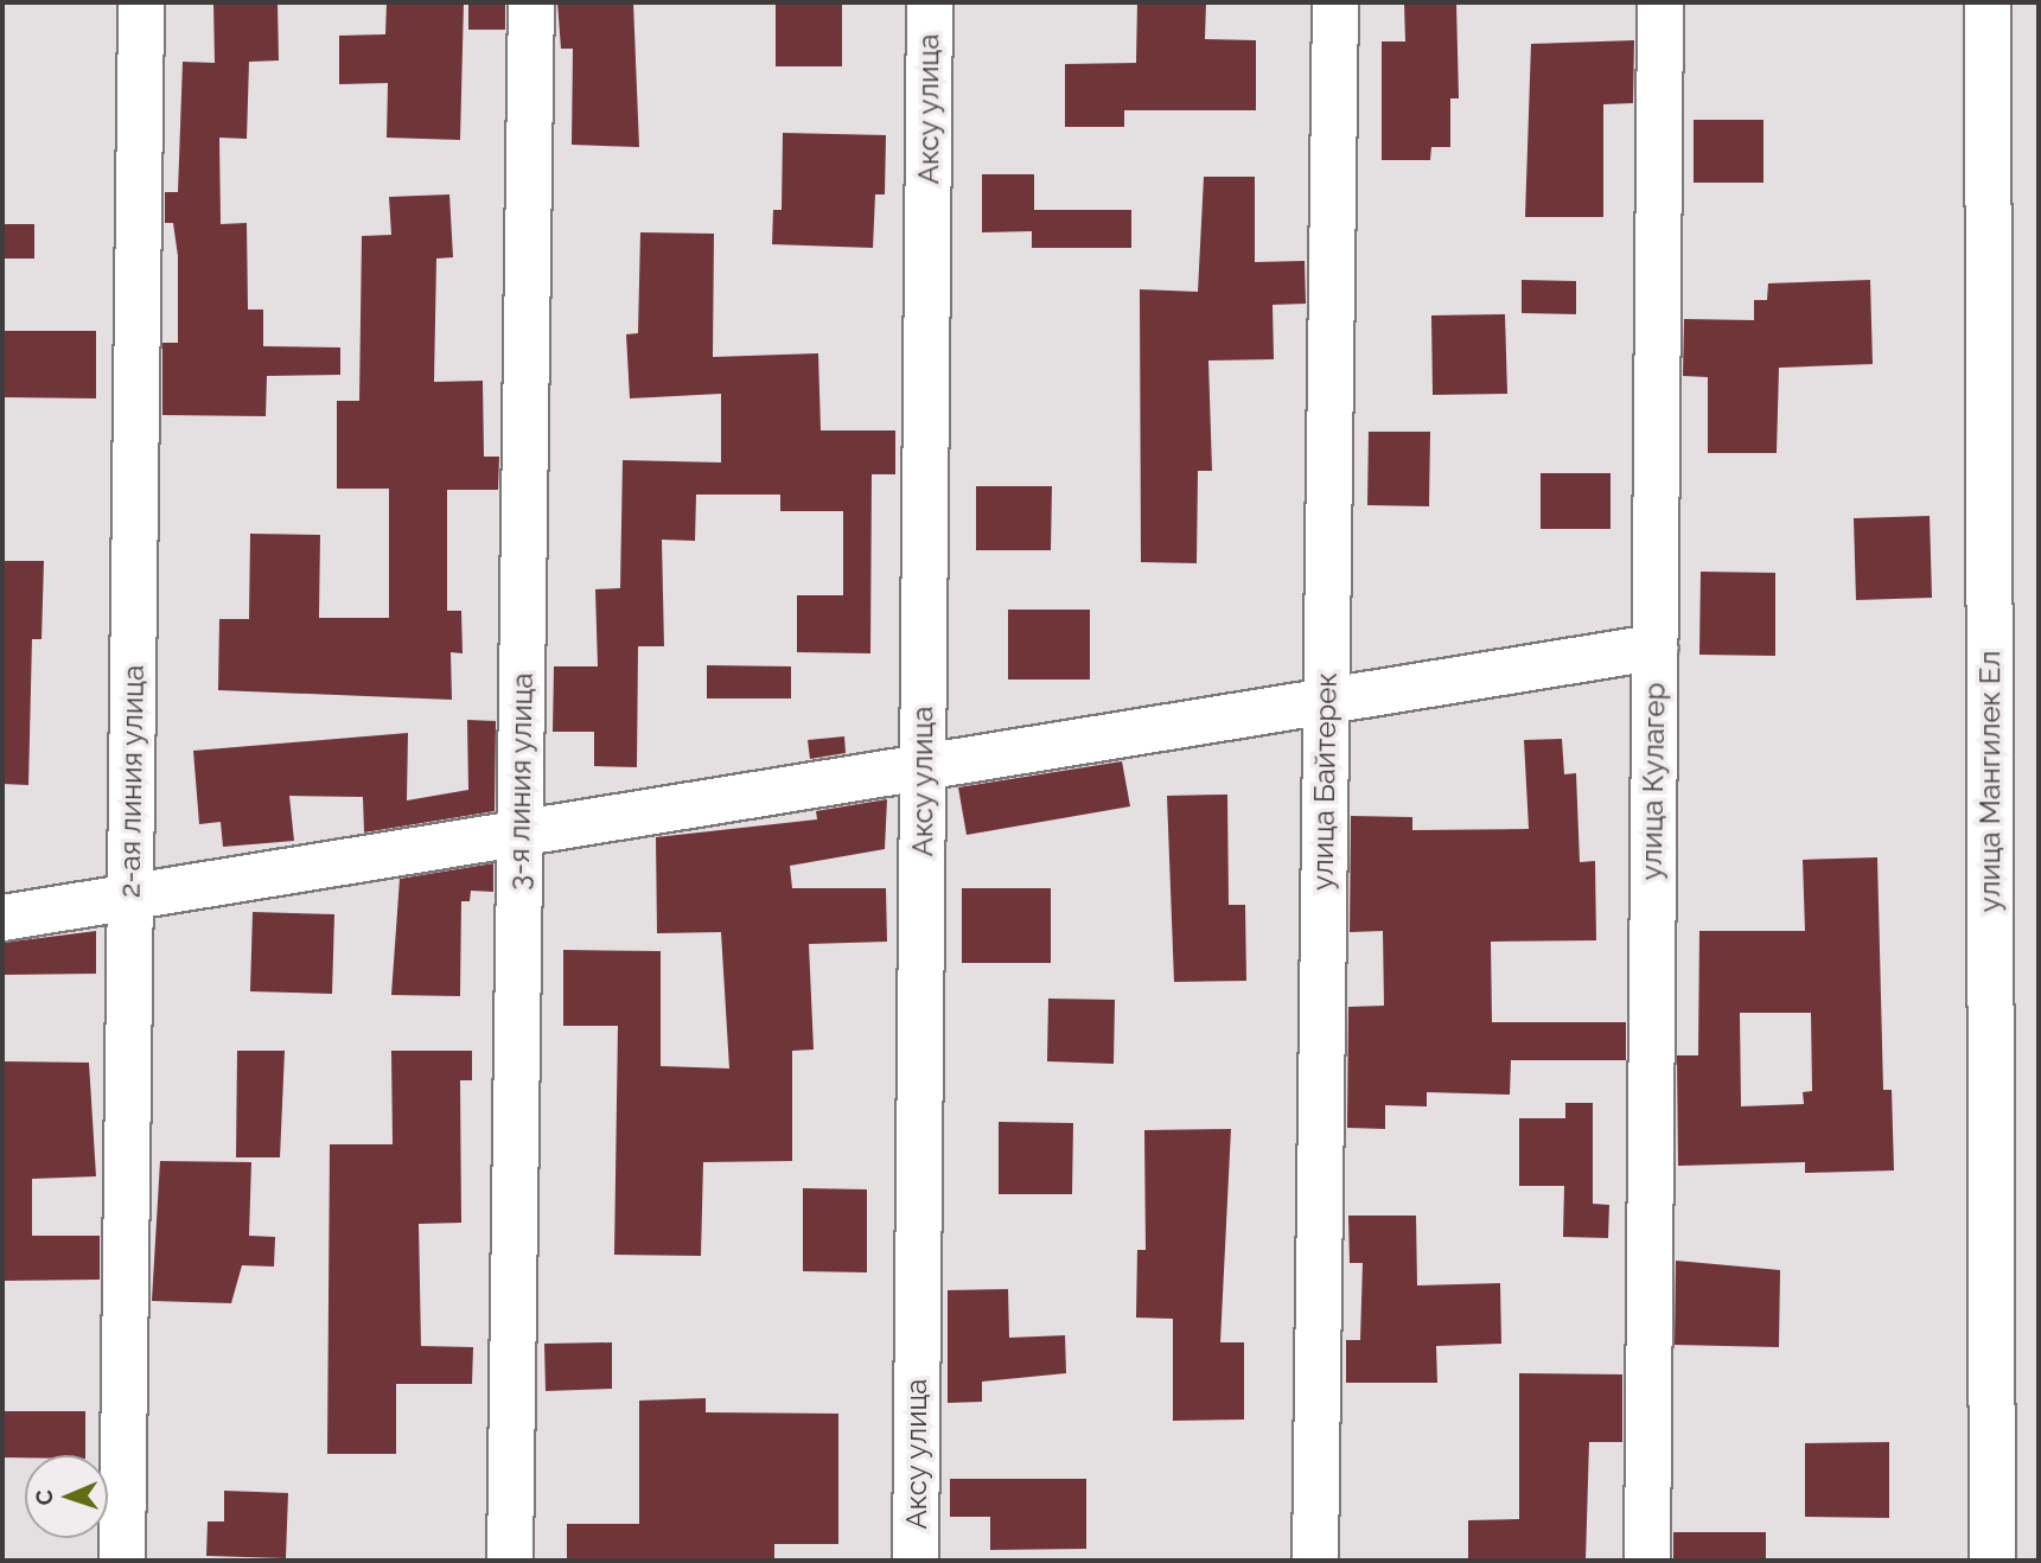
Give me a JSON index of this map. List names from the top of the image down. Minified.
{"streets":{"street":["Аксу улица","2-ая линия улица","3-я линия улица","улица Байтерек","улица Кулагер","улица Мангилек Ел"]},"north":"left"}
